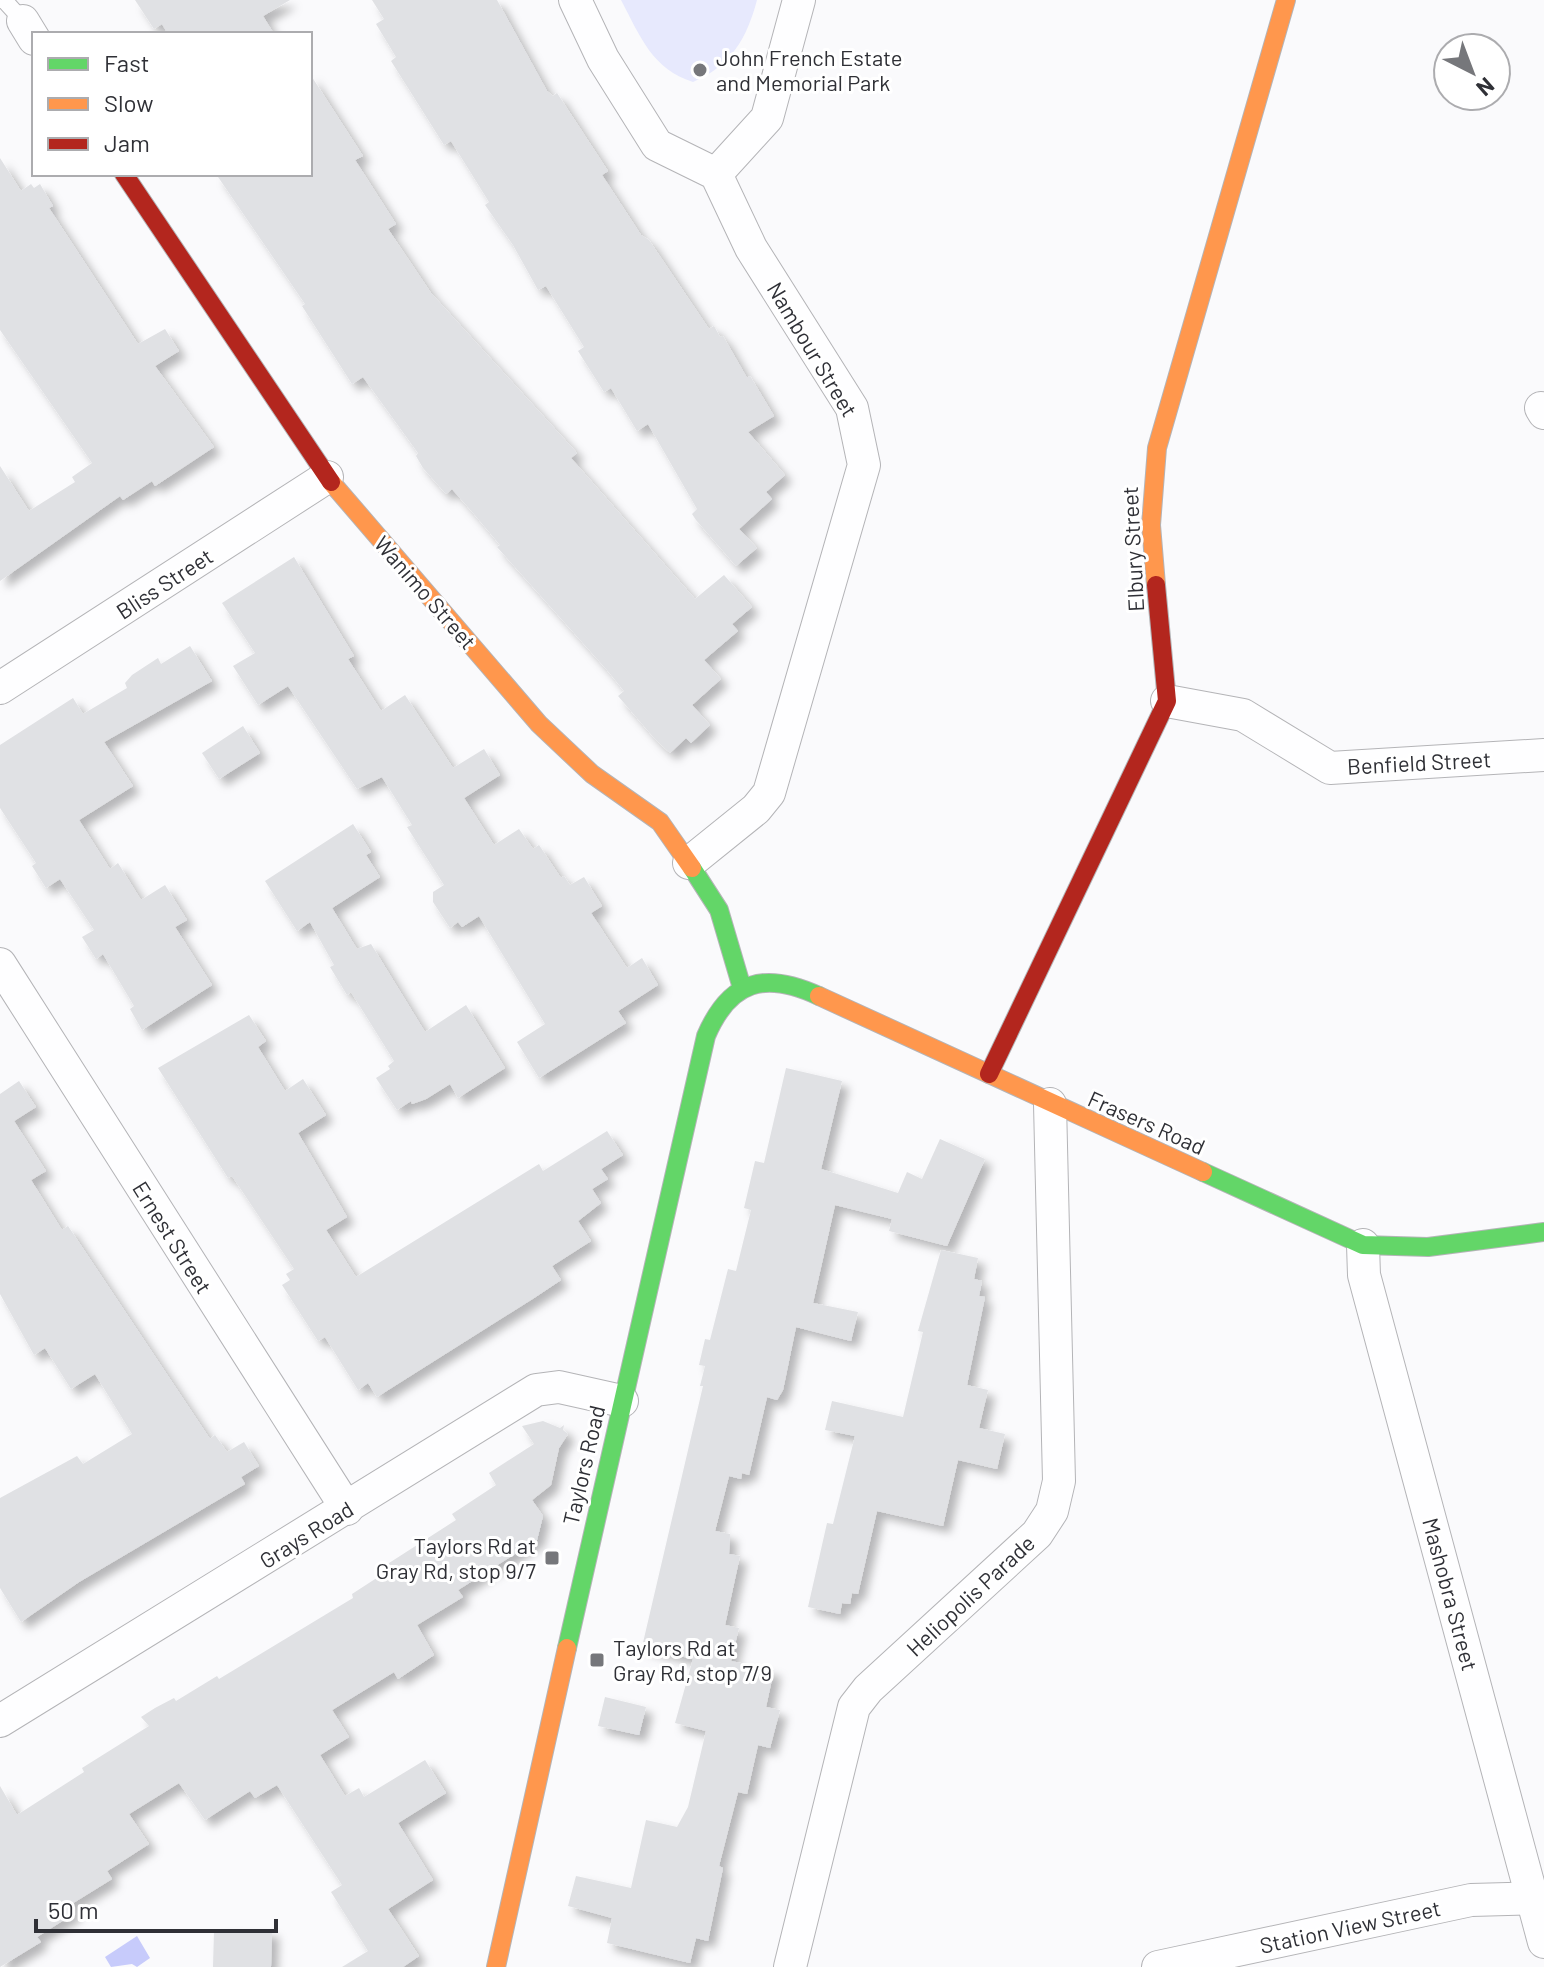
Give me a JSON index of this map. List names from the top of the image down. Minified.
{"streets":{"street":["Nambour Street","Elbury Street","Bliss Street","Wanimo Street","Benfield Street","Frasers Road","Ernest Street","Taylors Road","Grays Road","Mashobra Street","Heliopolis Parade","Station View Street"]},"crossings":[["Nambour Street","Wanimo Street"],["Elbury Street","Benfield Street"],["Bliss Street","Wanimo Street"],["Wanimo Street","Frasers Road"],["Wanimo Street","Taylors Road"],["Frasers Road","Taylors Road"],["Frasers Road","Mashobra Street"],["Frasers Road","Heliopolis Parade"],["Ernest Street","Grays Road"],["Taylors Road","Grays Road"],["Mashobra Street","Station View Street"]],"places":{"other":["John French Estate and Memorial Park"],"transit":["Taylors Rd at Gray Rd, stop 9/7","Taylors Rd at Gray Rd, stop 7/9"]},"legend":["Fast","Slow","Jam"],"scale_bar":"50 m","north":"bottom right"}
